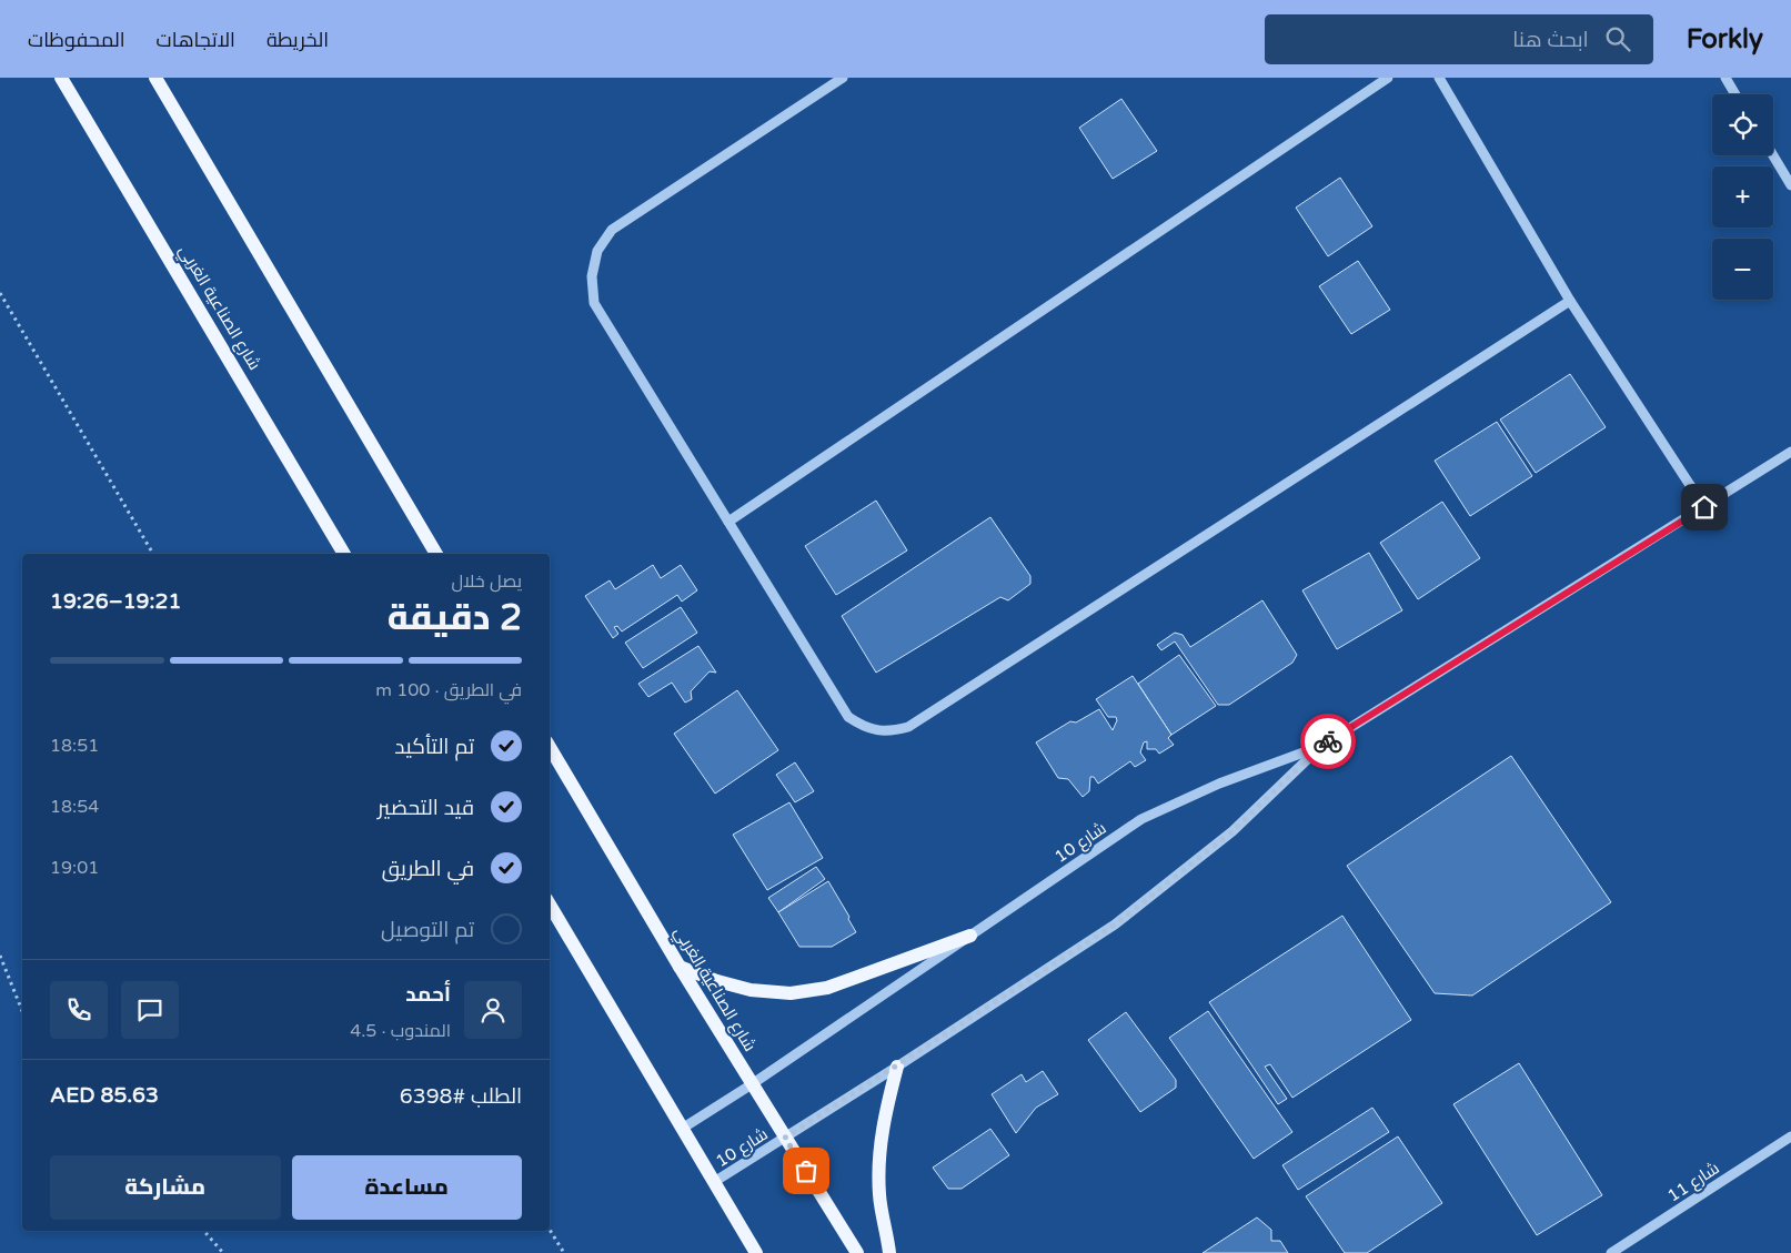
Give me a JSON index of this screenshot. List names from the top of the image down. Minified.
{"streets":{"main road":["شارع الصناعية الغربي"],"street":["شارع 10","شارع 11"]},"crossings":[["شارع الصناعية الغربي","شارع 10"]],"page":{"header":"Forkly","search":"ابحث هنا","nav":["الخريطة","الاتجاهات","المحفوظات"],"map_buttons":["+","−"],"heading":["2 دقيقة","يصل خلال","19:21–19:26"],"panel":["أحمد","المندوب · 4.5","الطلب #6398","AED 85.63"],"bar":"في الطريق · 100 m","list":[["تم التأكيد","18:51"],["قيد التحضير","18:54"],["في الطريق","19:01"],"تم التوصيل"],"buttons":["مساعدة","مشاركة"]}}
